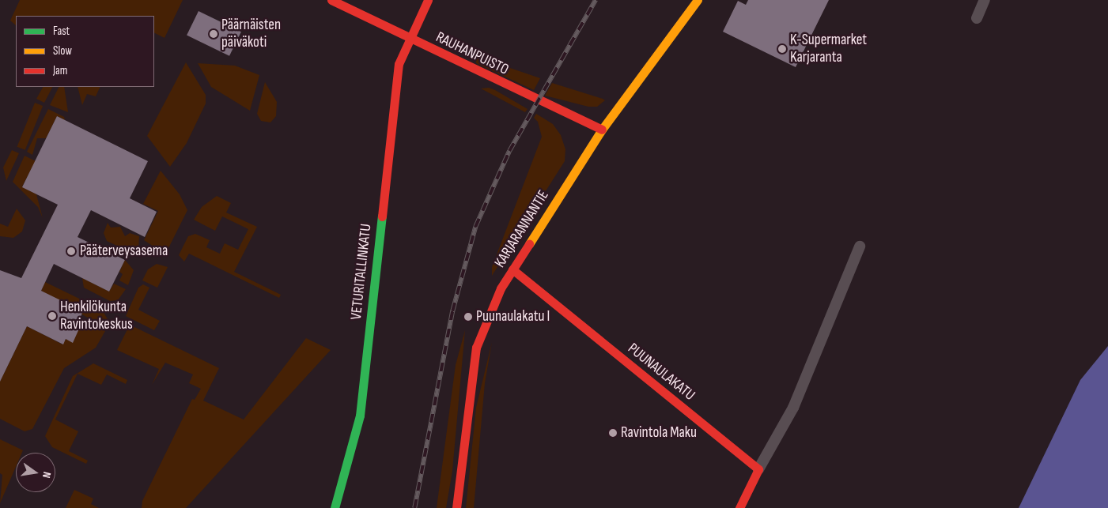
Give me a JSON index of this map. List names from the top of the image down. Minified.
{"streets":{"street":["RAUHANPUISTO","KARJARANNANTIE","VETURITALLINKATU","PUUNAULAKATU"]},"crossings":[["RAUHANPUISTO","KARJARANNANTIE"],["RAUHANPUISTO","VETURITALLINKATU"],["KARJARANNANTIE","PUUNAULAKATU"]],"places":["Päärnäisten päiväkoti","K-Supermarket Karjaranta","Pääterveysasema","Henkilökunta Ravintokeskus","Puunaulakatu I","Ravintola Maku"],"legend":["Fast","Slow","Jam"],"north":"right"}
